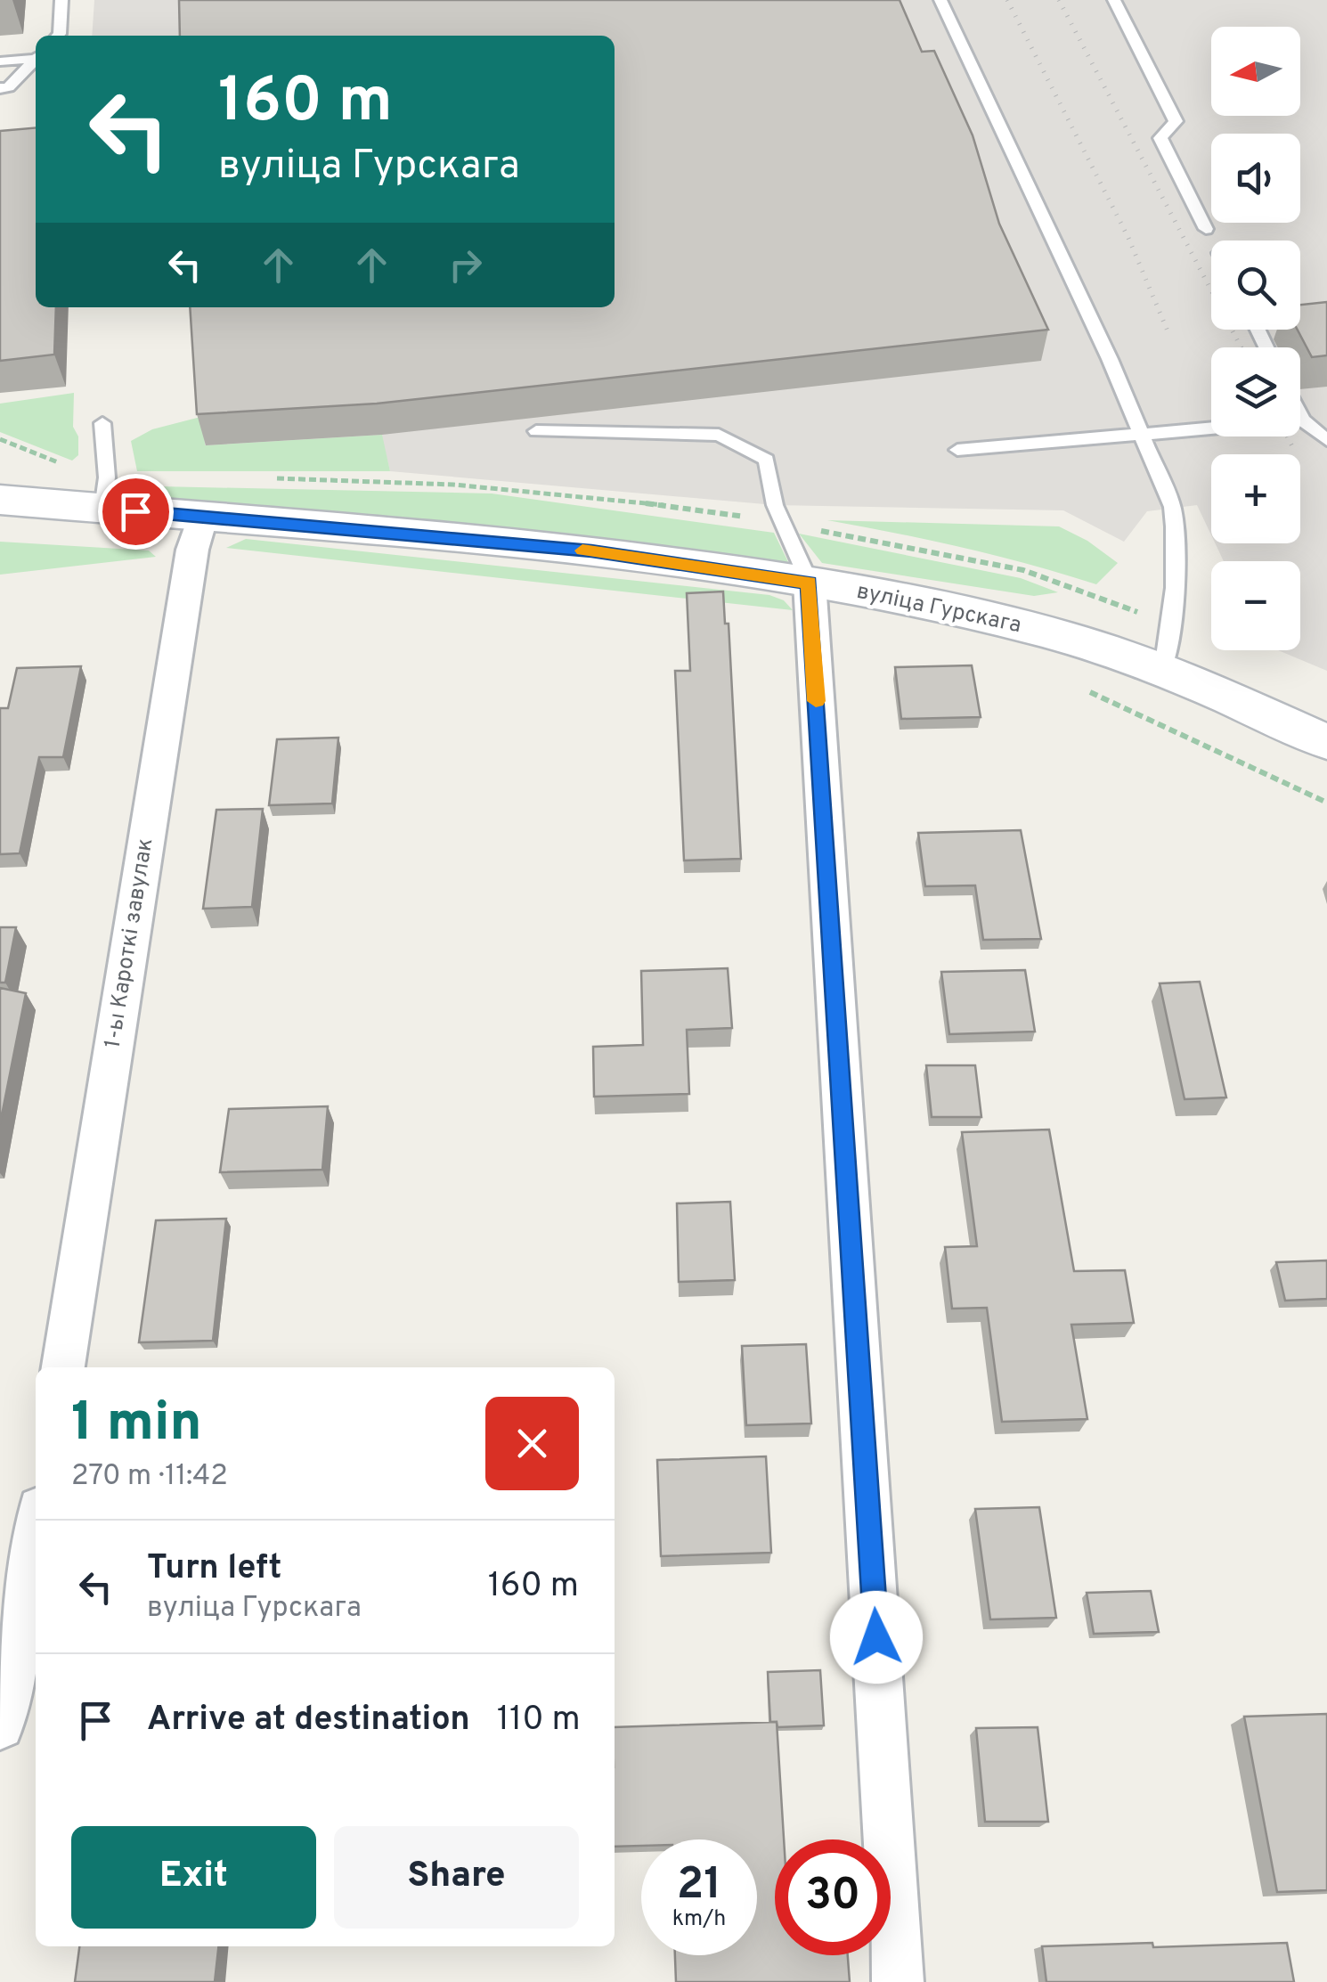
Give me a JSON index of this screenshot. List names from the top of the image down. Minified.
{"streets":{"main road":["вуліца Гурскага"],"street":["1-ы Кароткі завулак"]},"crossings":[["вуліца Гурскага","1-ы Кароткі завулак"]],"north":"left","page":{"map_buttons":["+","−"],"turn":["160 m","вуліца Гурскага"],"heading":["1 min","270 m · 11:42"],"list":[{"name":"Turn left","note":"вуліца Гурскага","value":"160 m"},{"name":"Arrive at destination","value":"110 m"}],"buttons":["Exit","Share"],"speed":"21 km/h","limit":"30"}}
